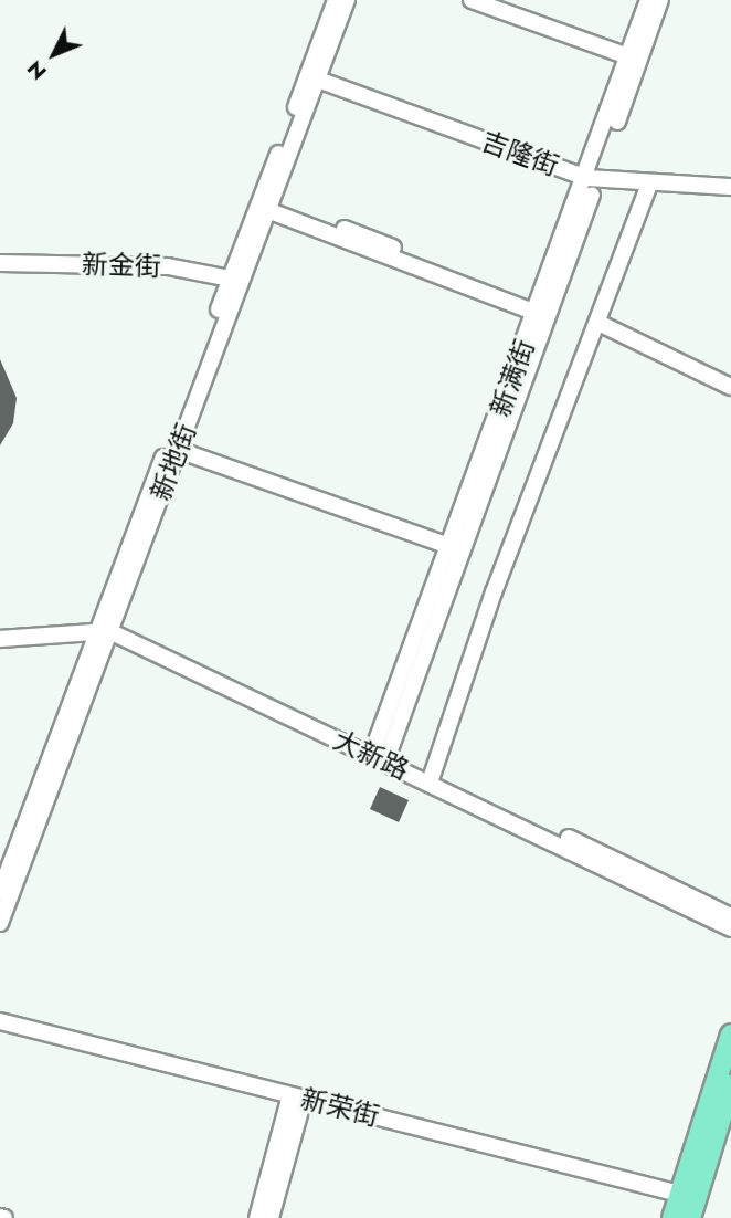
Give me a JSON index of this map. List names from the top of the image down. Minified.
{"streets":{"street":["吉隆街","新金街","新满街","新地街","大新路","新荣街"]},"crossings":[["吉隆街","新满街"],["吉隆街","新地街"],["新金街","新地街"],["新满街","大新路"],["新地街","大新路"]],"north":"bottom left"}
